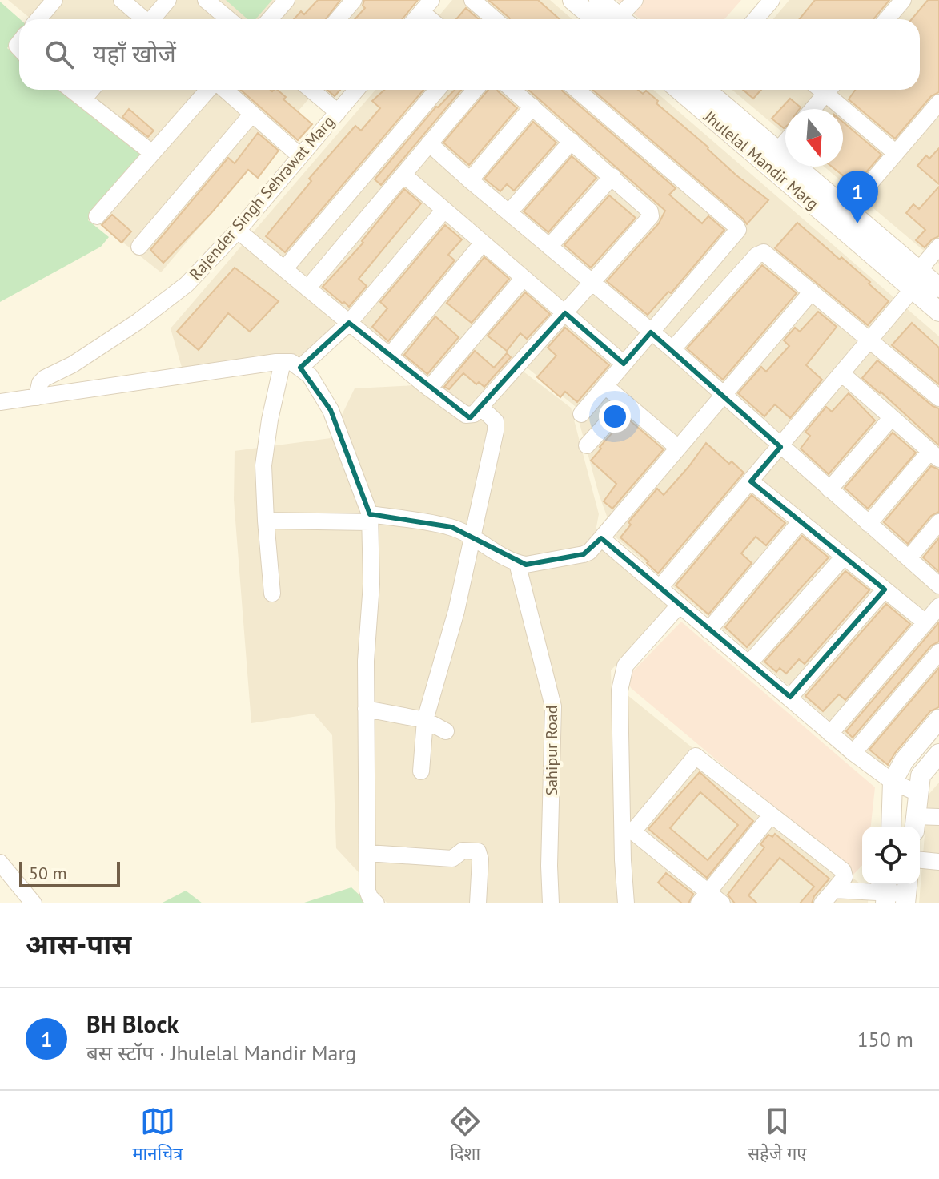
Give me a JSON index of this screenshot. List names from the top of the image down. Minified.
{"streets":{"street":["Jhulelal Mandir Marg","Rajender Singh Sehrawat Marg","Sahipur Road"]},"scale_bar":"50 m","north":"bottom","page":{"search":"यहाँ खोजें","pins":"1","scale":"50 m","heading":"आस-पास","list":[{"mark":"1","name":"BH Block","note":"बस स्टॉप · Jhulelal Mandir Marg","value":"150 m"}],"nav":["मानचित्र","दिशा","सहेजे गए"]}}
